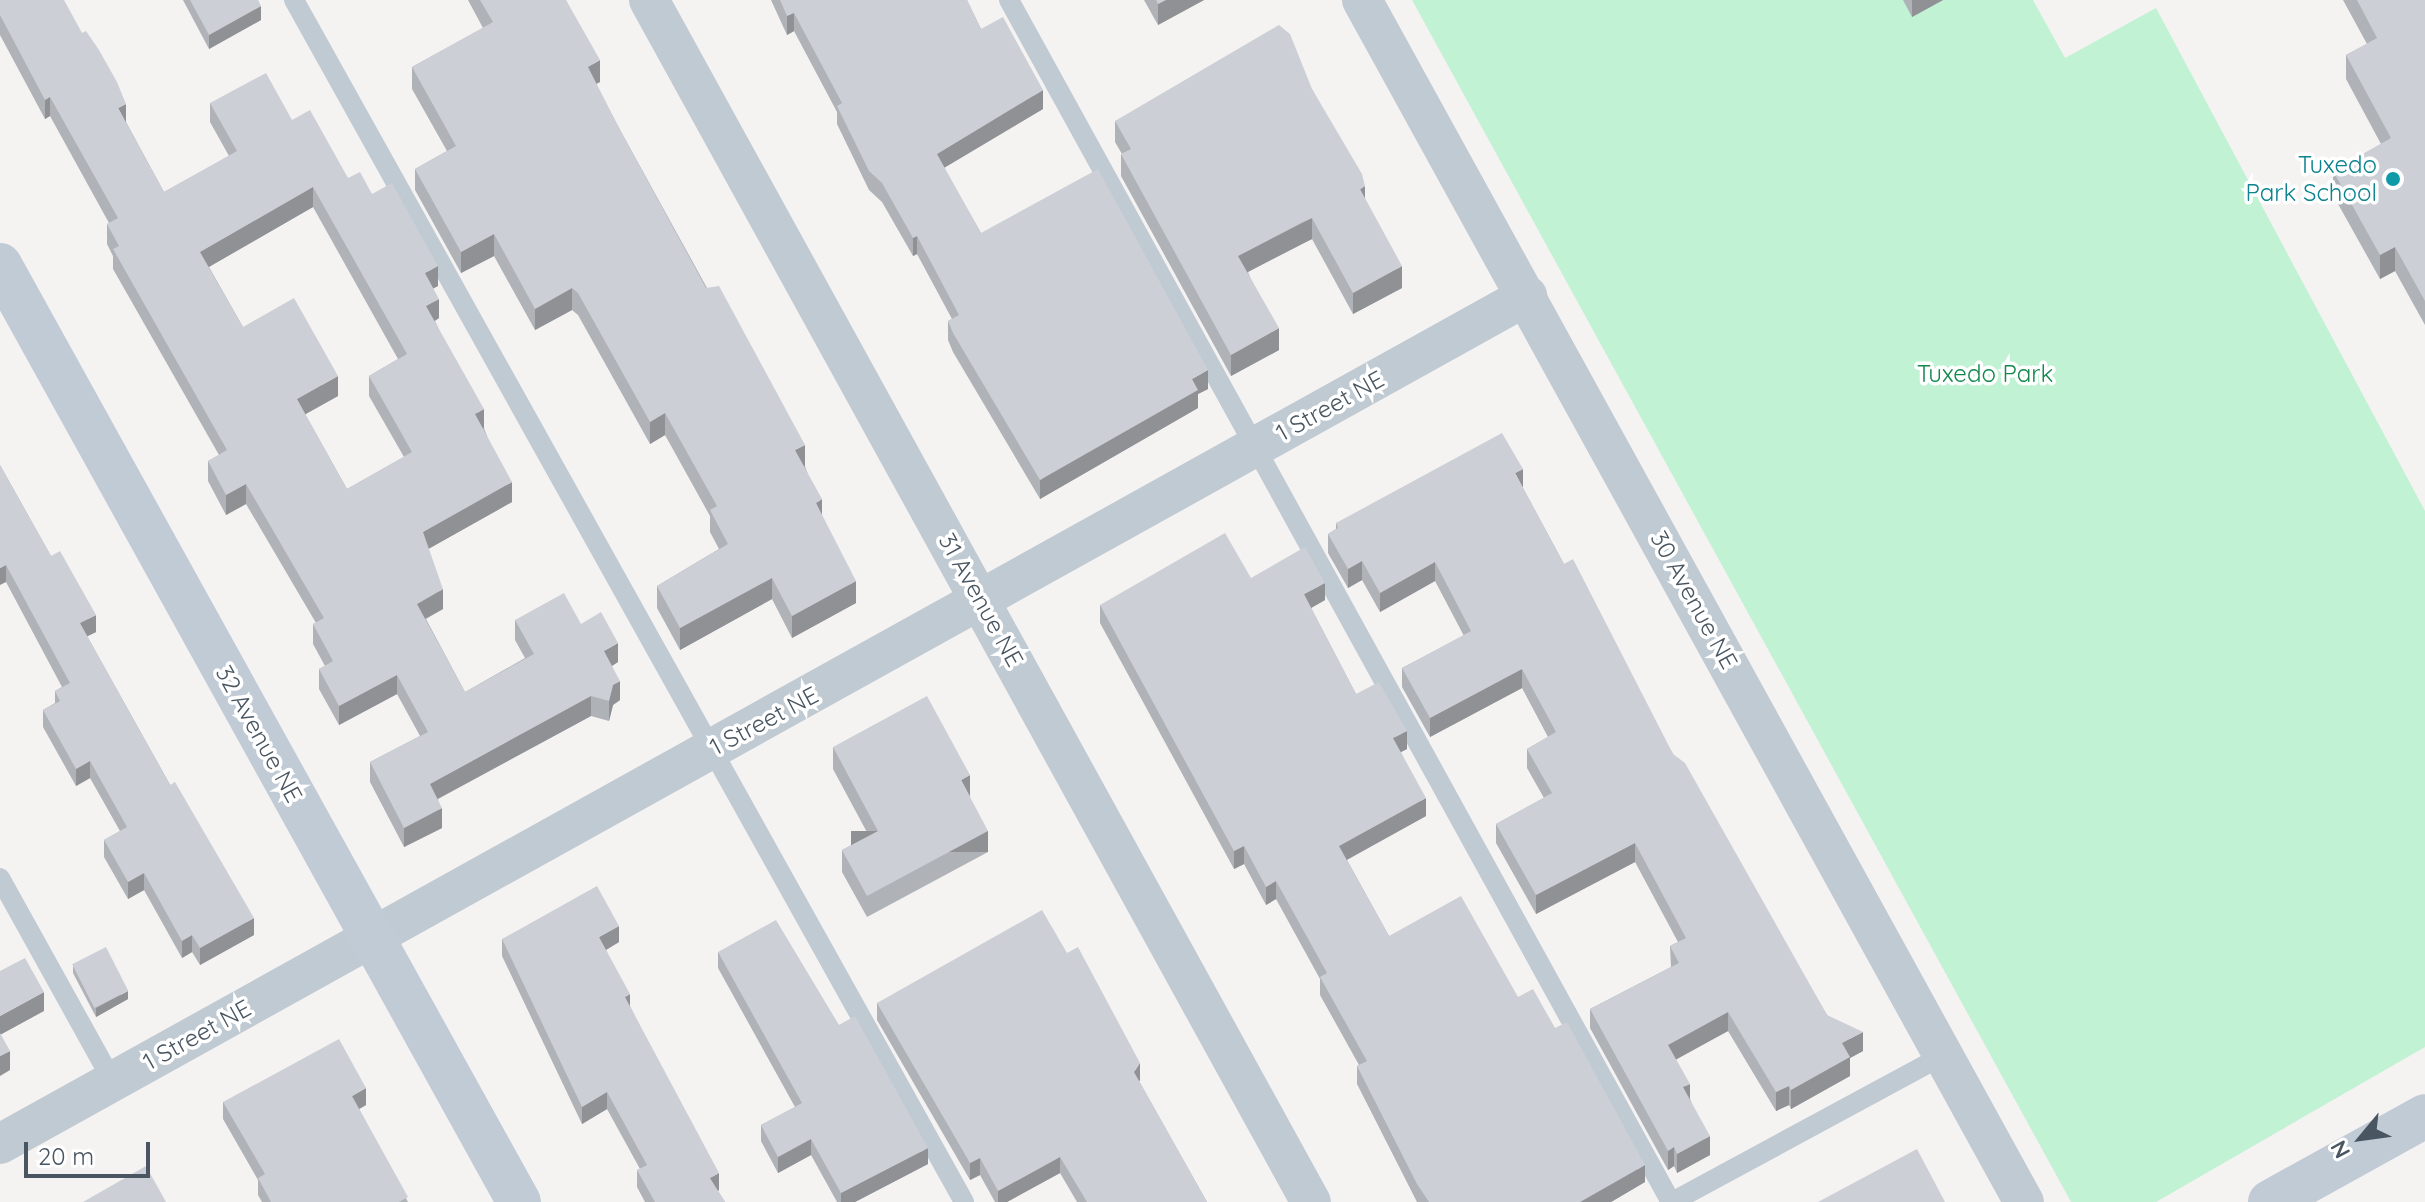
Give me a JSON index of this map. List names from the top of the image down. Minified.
{"streets":{"street":["1 Street NE","31 Avenue NE","30 Avenue NE","32 Avenue NE"]},"crossings":[["1 Street NE","31 Avenue NE"],["1 Street NE","30 Avenue NE"],["1 Street NE","32 Avenue NE"]],"parks":["Tuxedo Park"],"places":["Tuxedo Park School"],"scale_bar":"20 m","north":"bottom left"}
